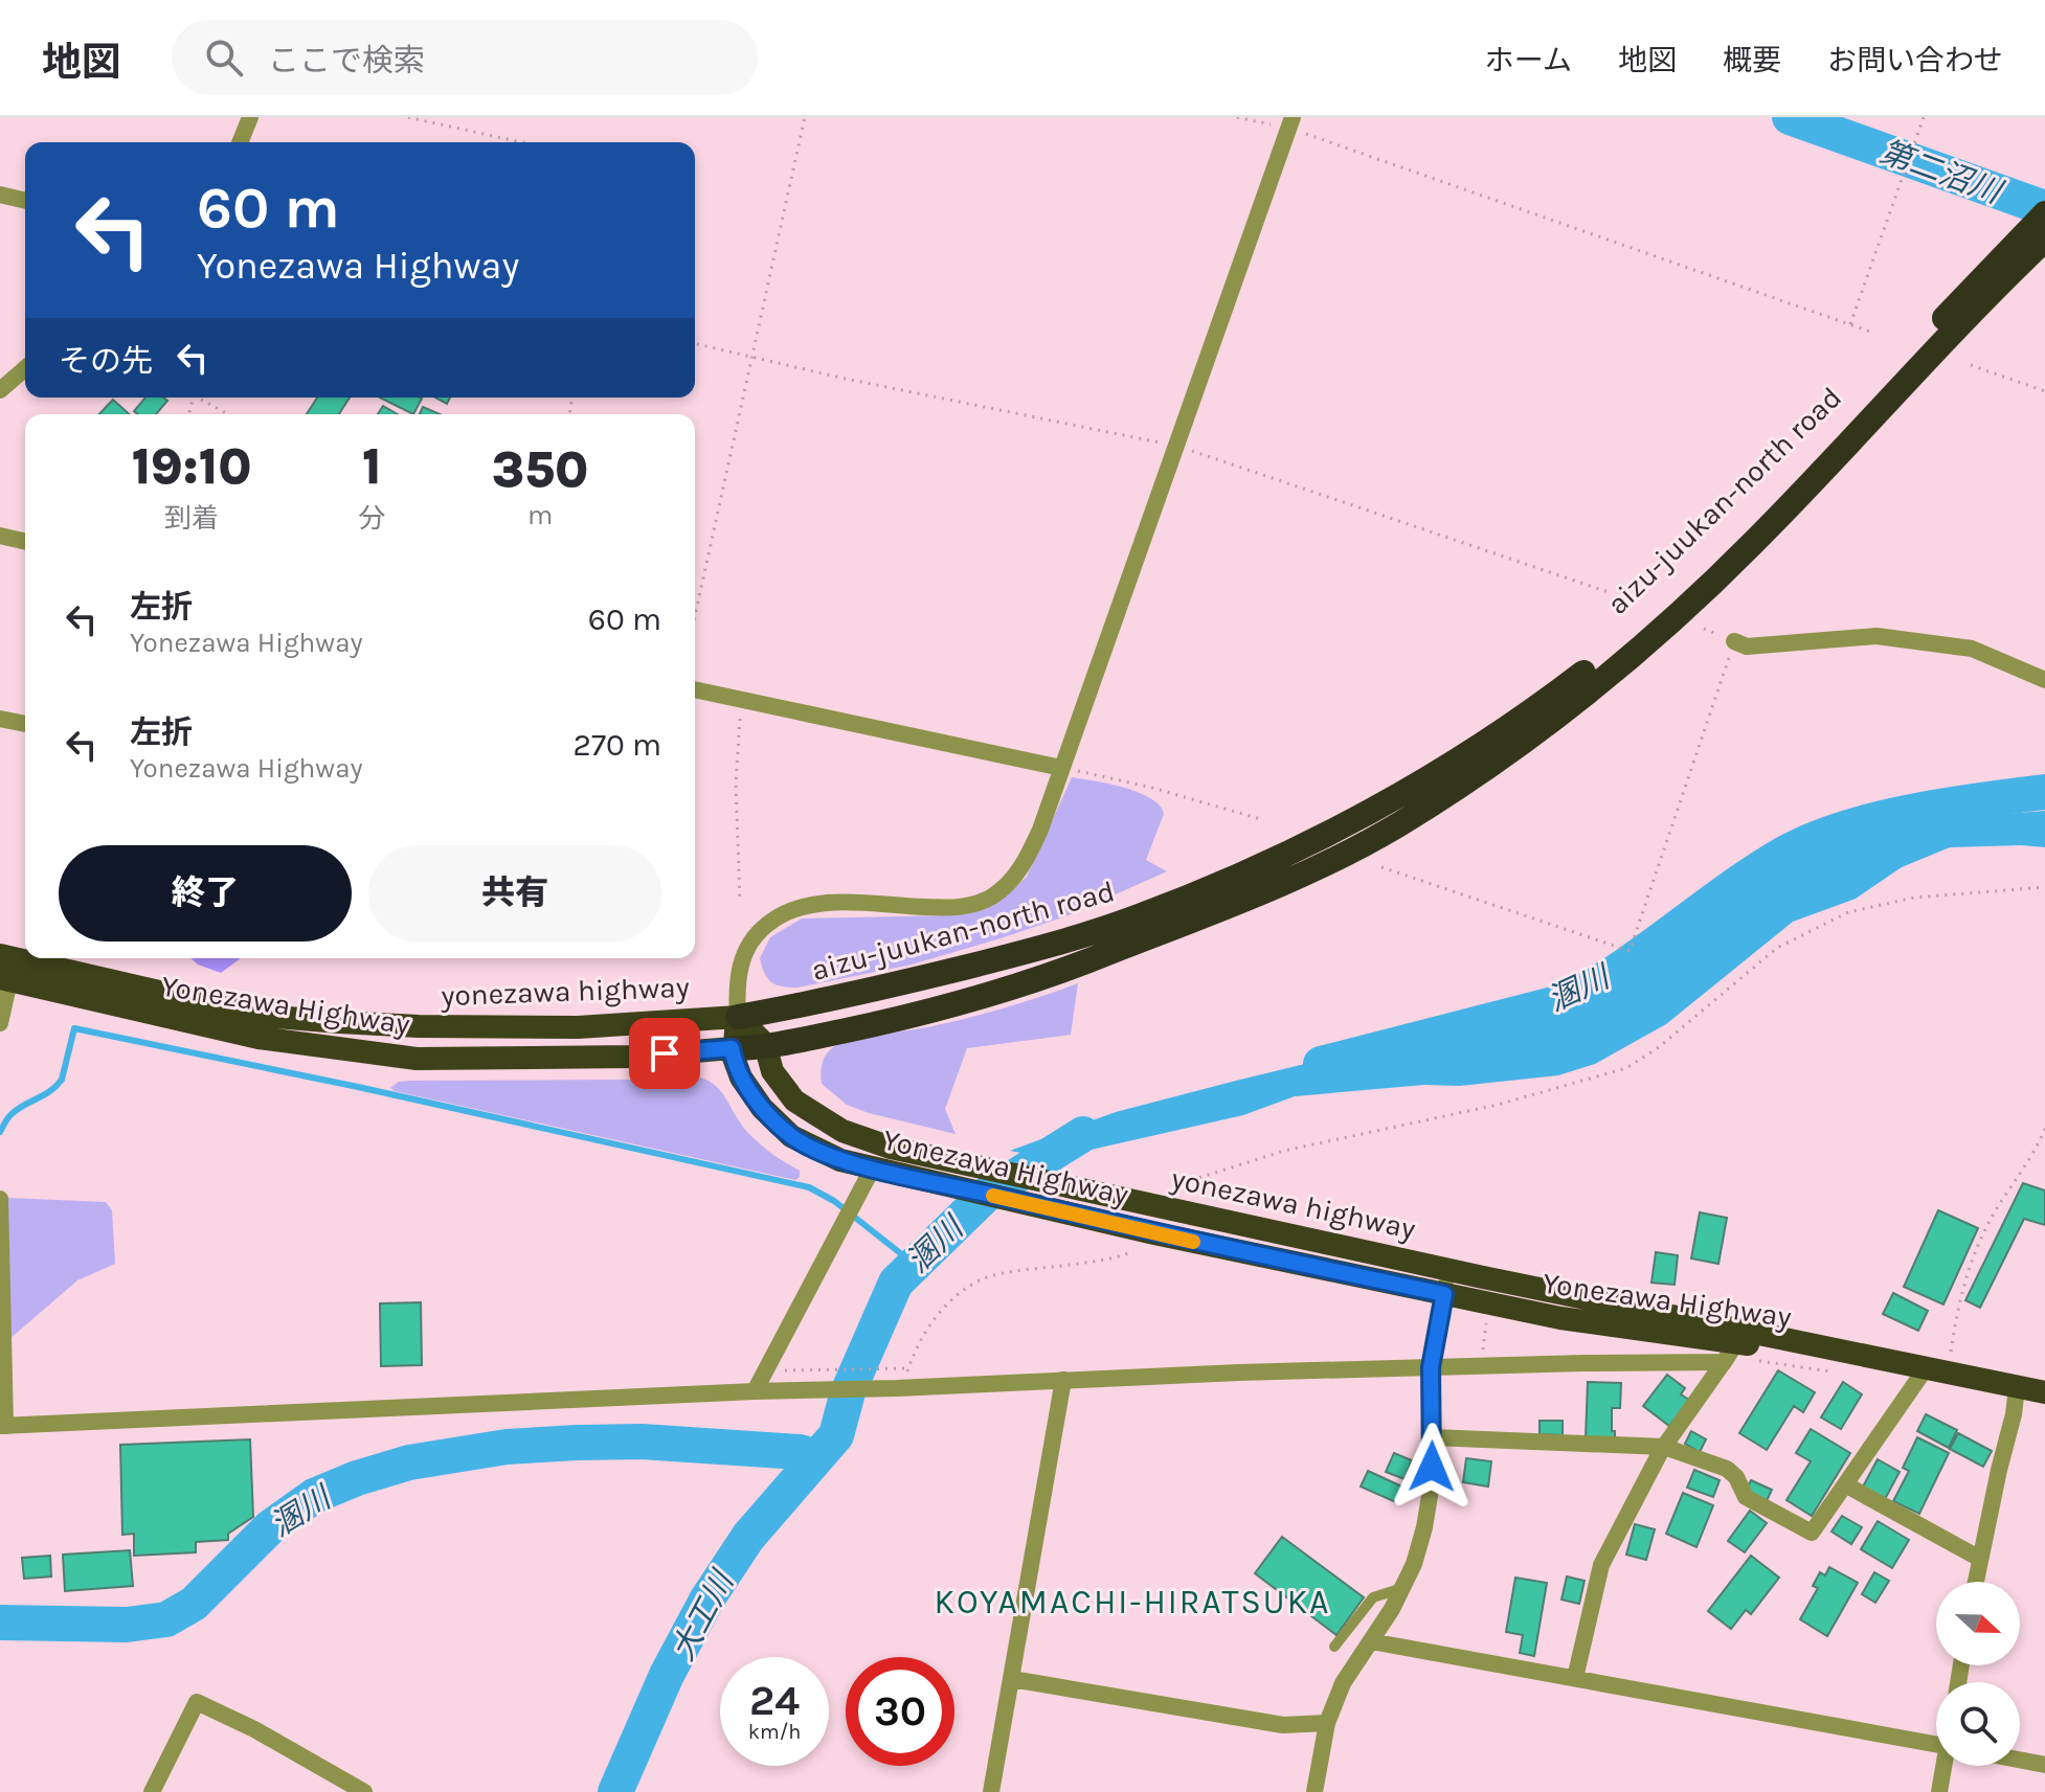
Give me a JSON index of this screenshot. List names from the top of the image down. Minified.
{"streets":{"highway":["aizu-juukan-north road","yonezawa highway","Yonezawa Highway"]},"crossings":[["aizu-juukan-north road","yonezawa highway"],["aizu-juukan-north road","Yonezawa Highway"],["yonezawa highway","Yonezawa Highway"]],"districts":["KOYAMACHI-HIRATSUKA"],"water":["第二沼川","溷川","大工川"],"north":"right","page":{"header":"地図","search":"ここで検索","nav":["ホーム","地図","概要","お問い合わせ"],"turn":["60 m","Yonezawa Highway"],"then":"その先","eta":["19:10","到着","1","分","350","m"],"list":[{"name":"左折","note":"Yonezawa Highway","value":"60 m"},{"name":"左折","note":"Yonezawa Highway","value":"270 m"}],"buttons":["終了","共有"],"speed":"24 km/h","limit":"30"}}
